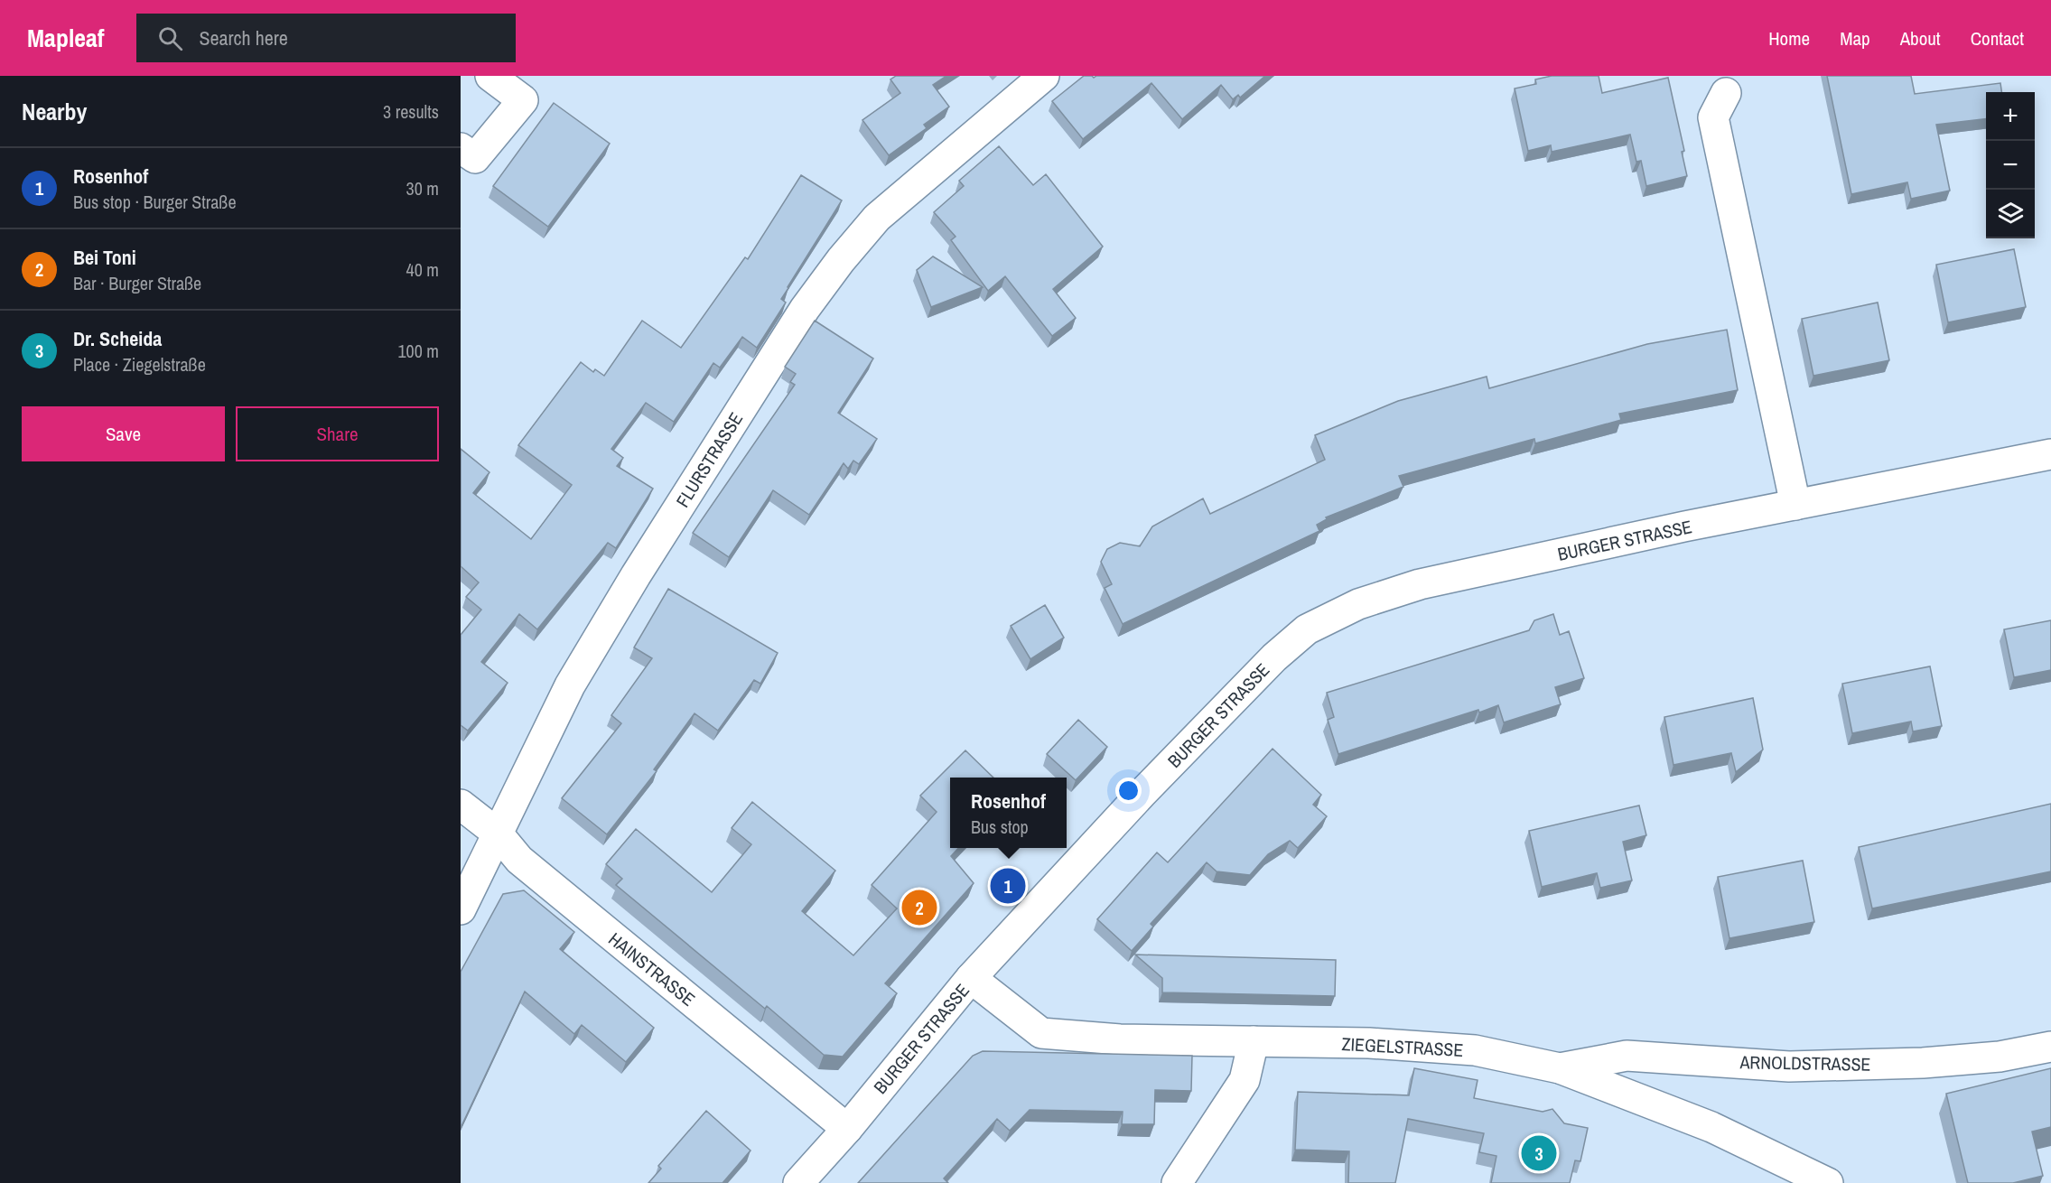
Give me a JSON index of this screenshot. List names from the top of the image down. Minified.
{"streets":{"street":["FLURSTRASSE","BURGER STRASSE","HAINSTRASSE","ZIEGELSTRASSE","ARNOLDSTRASSE"]},"crossings":[["FLURSTRASSE","HAINSTRASSE"],["BURGER STRASSE","HAINSTRASSE"],["BURGER STRASSE","ZIEGELSTRASSE"],["ZIEGELSTRASSE","ARNOLDSTRASSE"]],"page":{"header":"Mapleaf","search":"Search here","nav":["Home","Map","About","Contact"],"heading":["Nearby","3 results"],"map_buttons":["+","−"],"list":[{"mark":"1","name":"Rosenhof","note":"Bus stop · Burger Straße","value":"30 m"},{"mark":"2","name":"Bei Toni","note":"Bar · Burger Straße","value":"40 m"},{"mark":"3","name":"Dr. Scheida","note":"Place · Ziegelstraße","value":"100 m"}],"buttons":["Save","Share"],"popup":["Rosenhof","Bus stop"],"pins":["1","2","3"]}}
